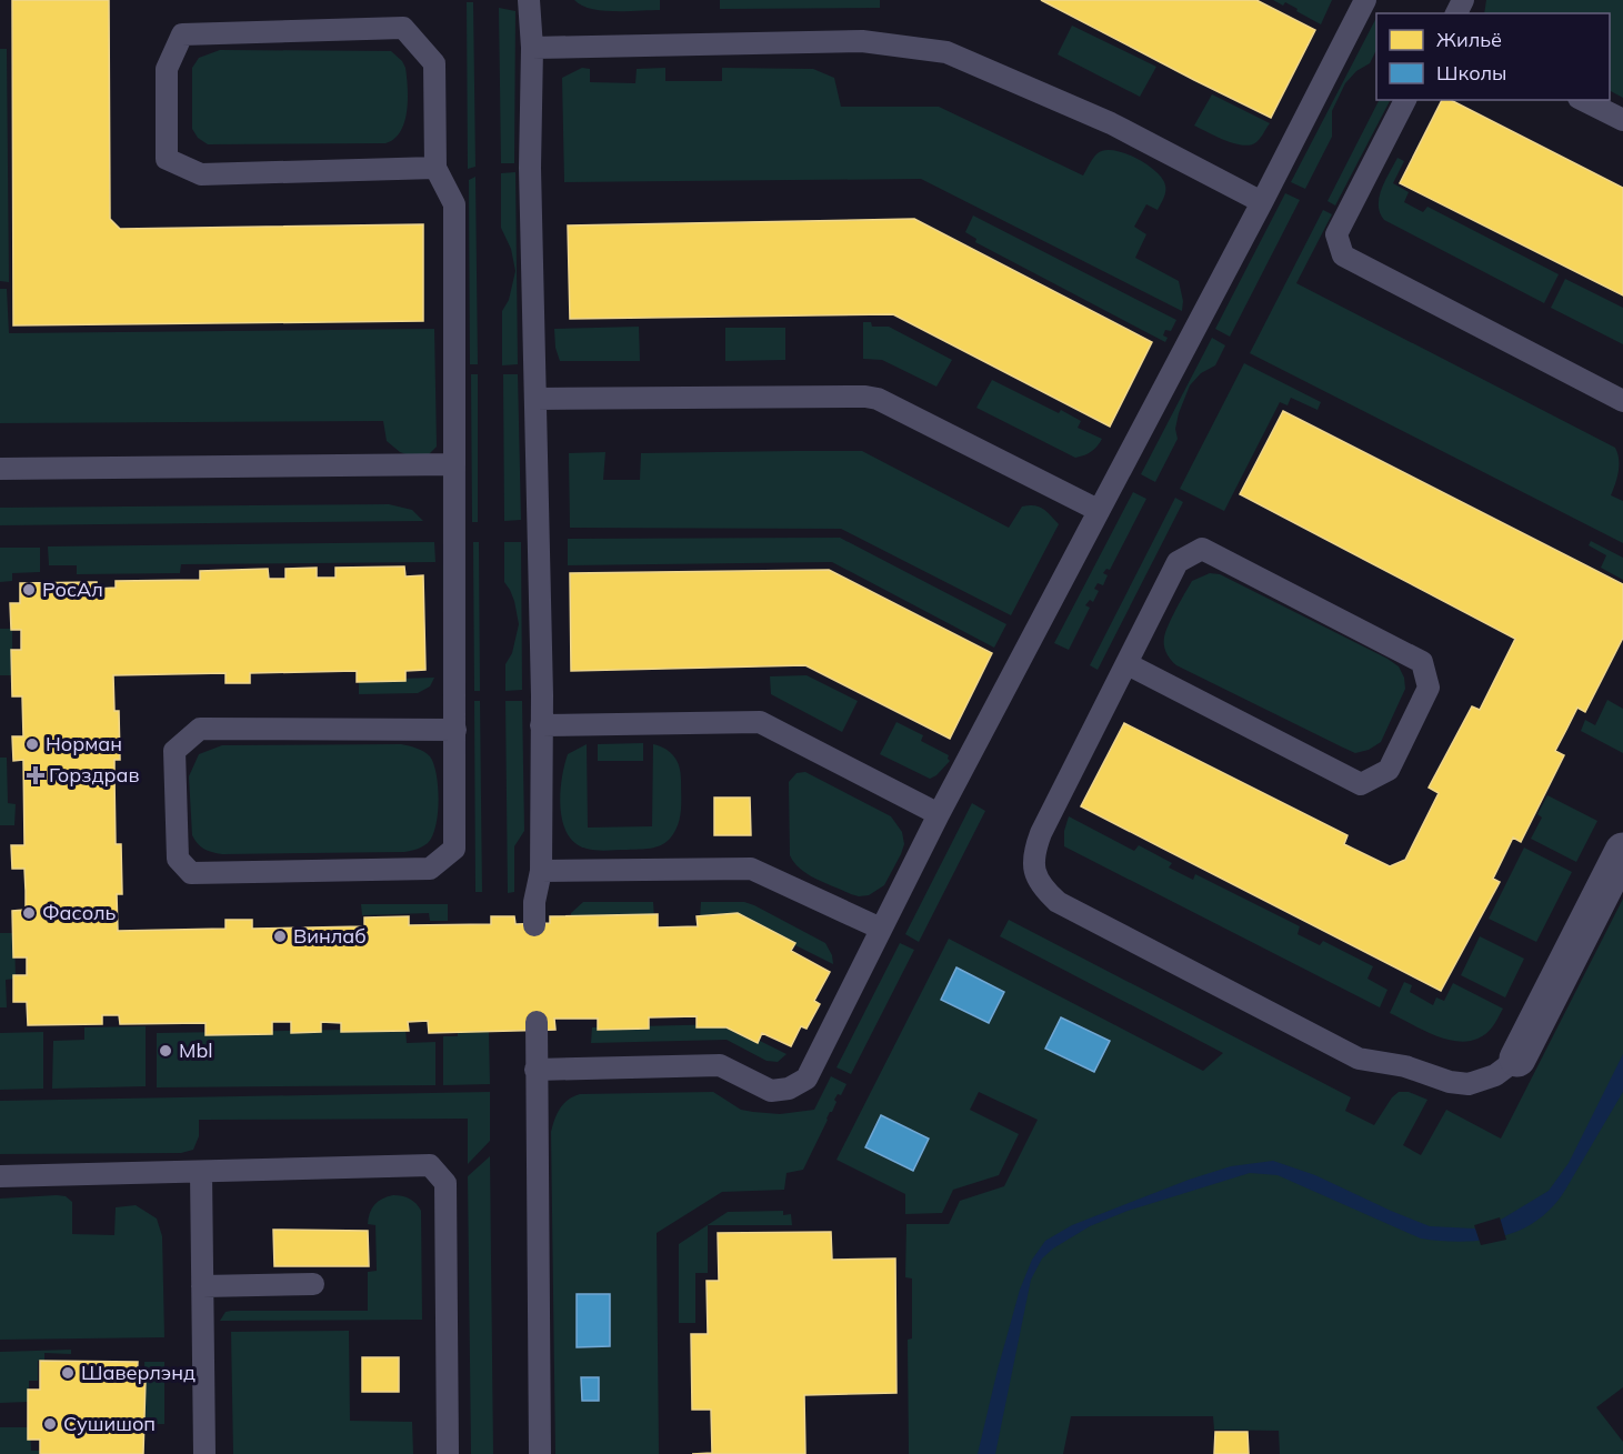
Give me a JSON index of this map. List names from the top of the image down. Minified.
{"places":{"other":["РосАл","Норман","Фасоль","Винлаб","Mbl","Шаверлэнд","Сушишоп"],"health":["Горздрав"]},"legend":["Жильё","Школы"]}
